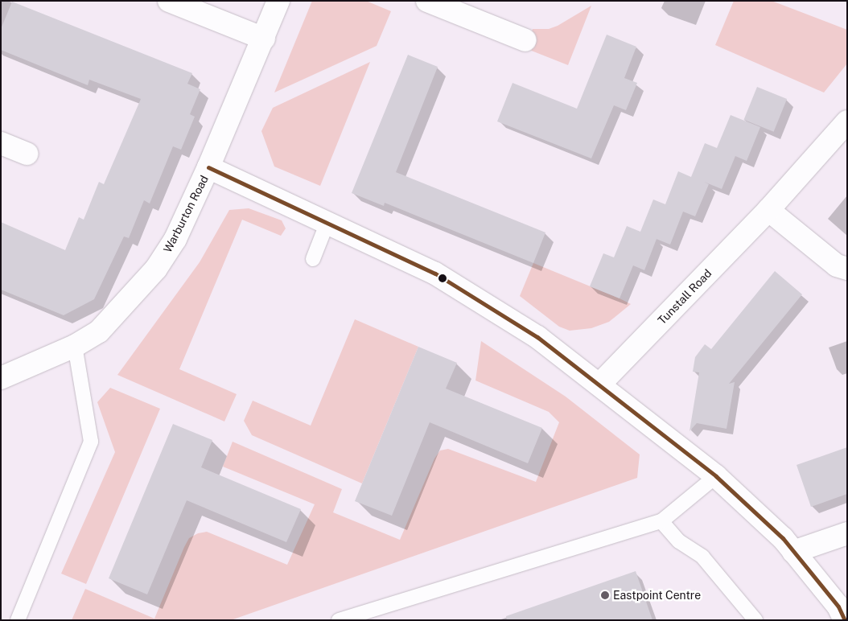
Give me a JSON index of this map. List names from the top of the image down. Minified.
{"streets":{"street":["Warburton Road","Tunstall Road"]},"places":["Eastpoint Centre"]}
